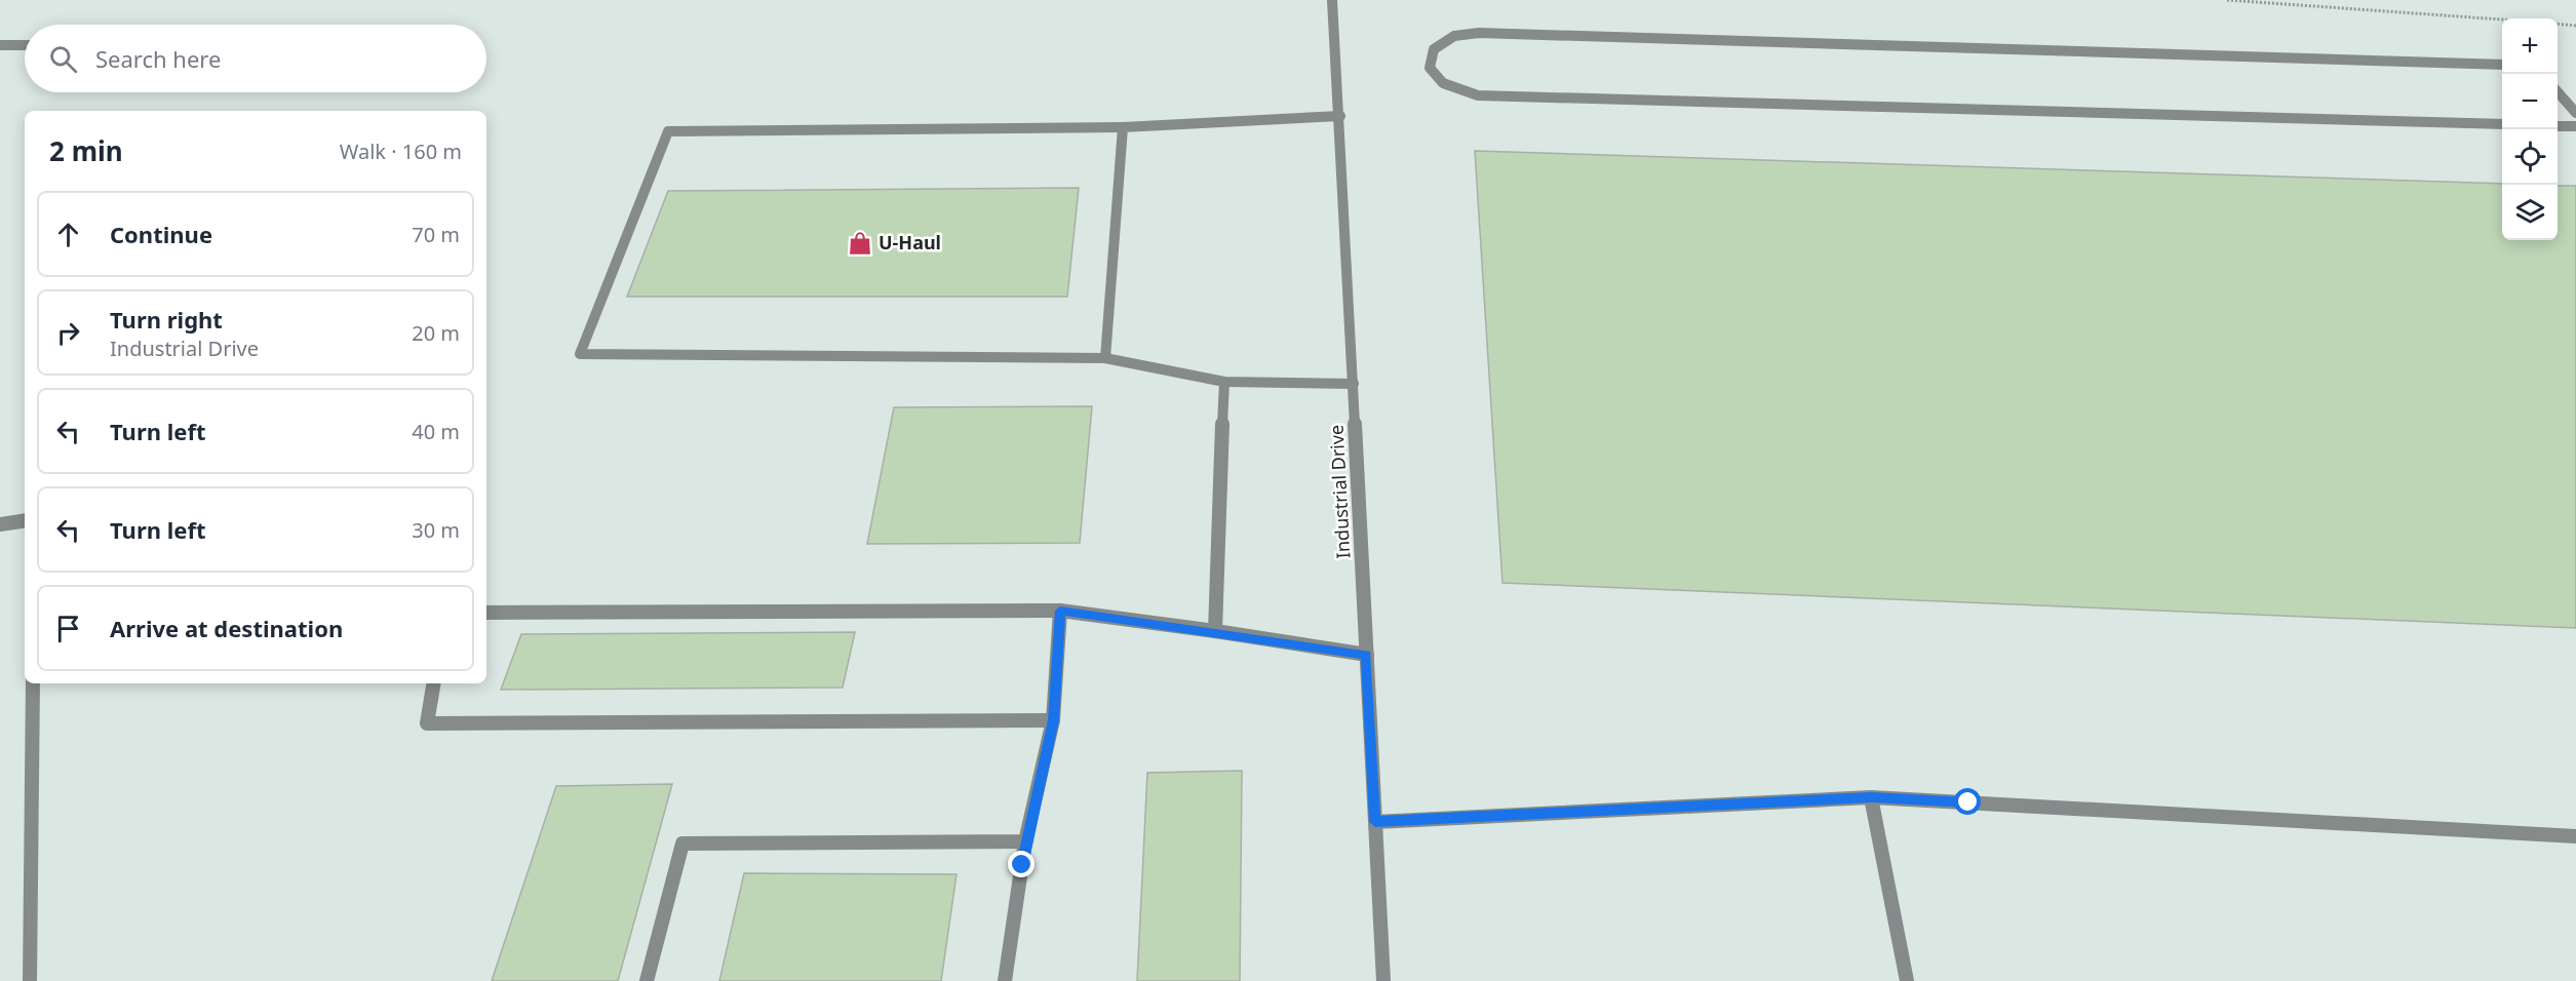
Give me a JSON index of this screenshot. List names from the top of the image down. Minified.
{"streets":{"street":["Industrial Drive"]},"places":{"shop":["U-Haul"]},"page":{"map_buttons":["+","−"],"search":"Search here","heading":["2 min","Walk · 160 m"],"list":[["Continue","70 m"],["Turn right","Industrial Drive","20 m"],["Turn left","40 m"],["Turn left","30 m"],"Arrive at destination"]}}
